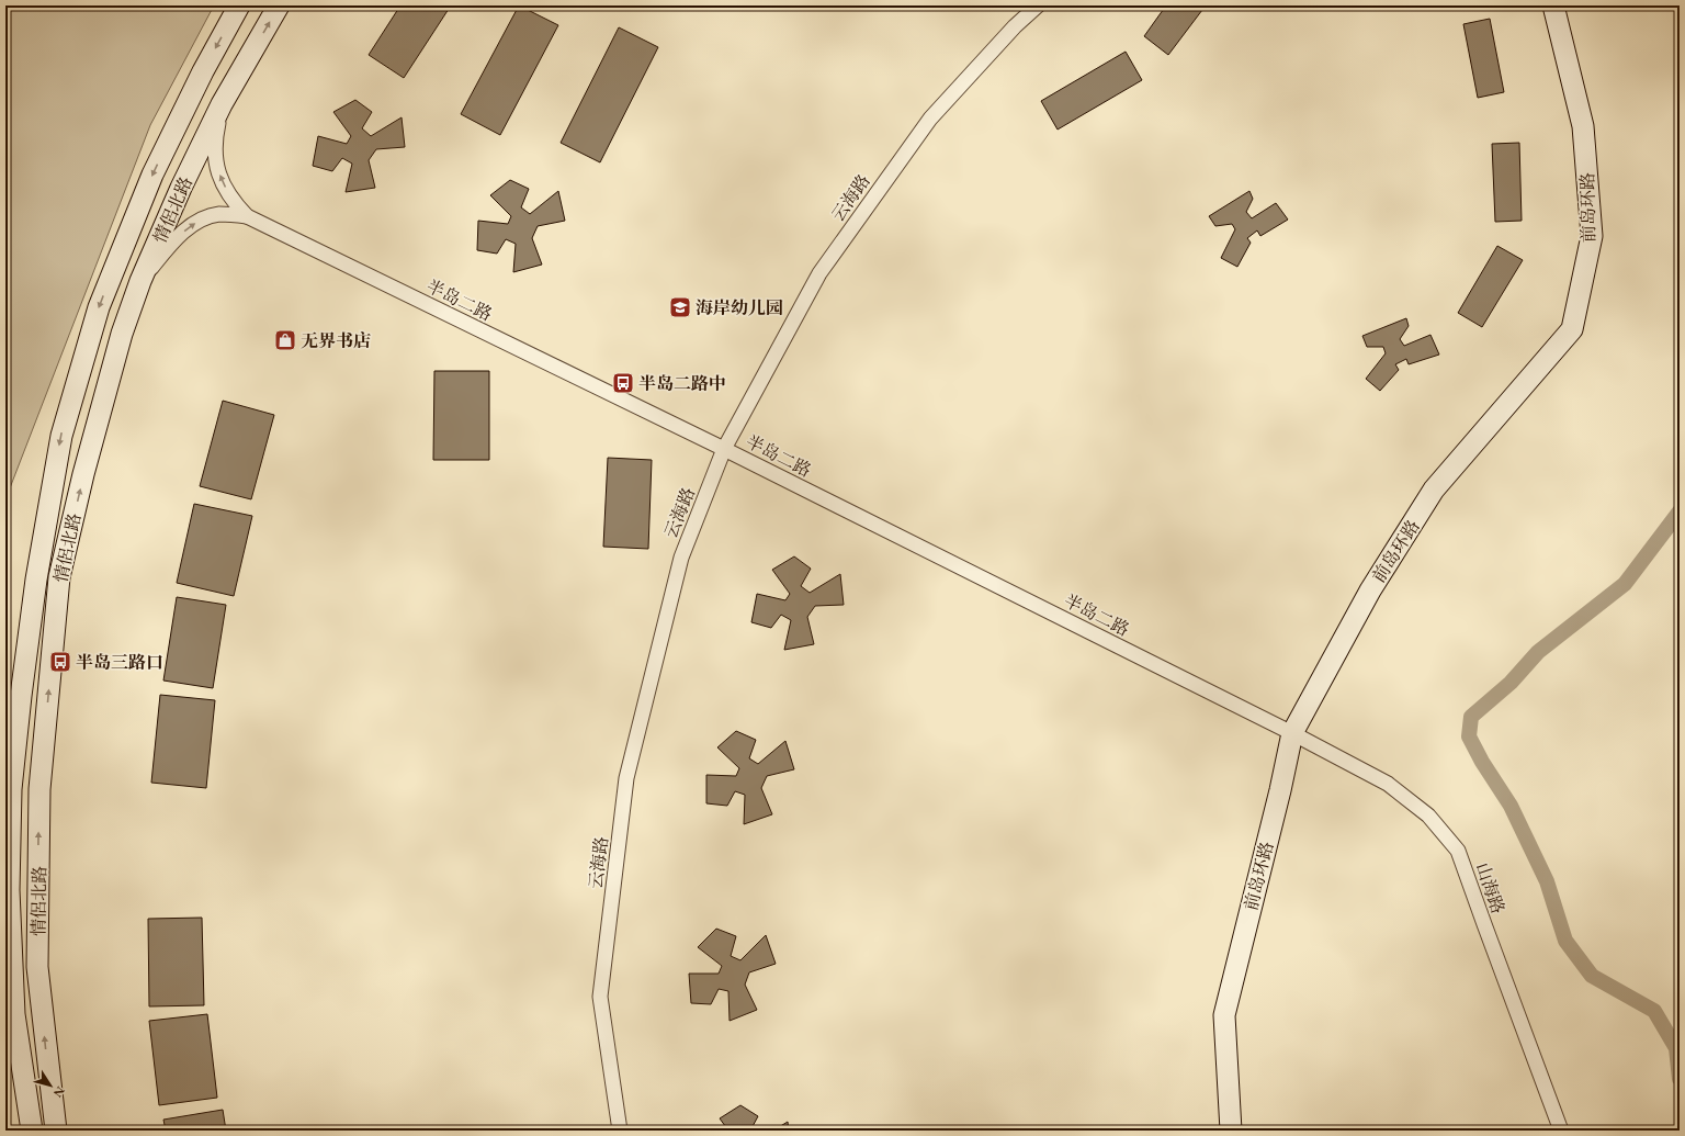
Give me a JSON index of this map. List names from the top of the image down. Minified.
{"streets":{"main road":["前岛环路","情侶北路"],"street":["云海路","半岛二路","山海路"]},"crossings":[["云海路","半岛二路"],["前岛环路","半岛二路"],["前岛环路","山海路"],["半岛二路","山海路"]],"places":{"school or university":["海岸幼儿园"],"shop":["无界书店"],"bus stop":["半岛二路中","半岛三路口"]},"north":"bottom right"}
